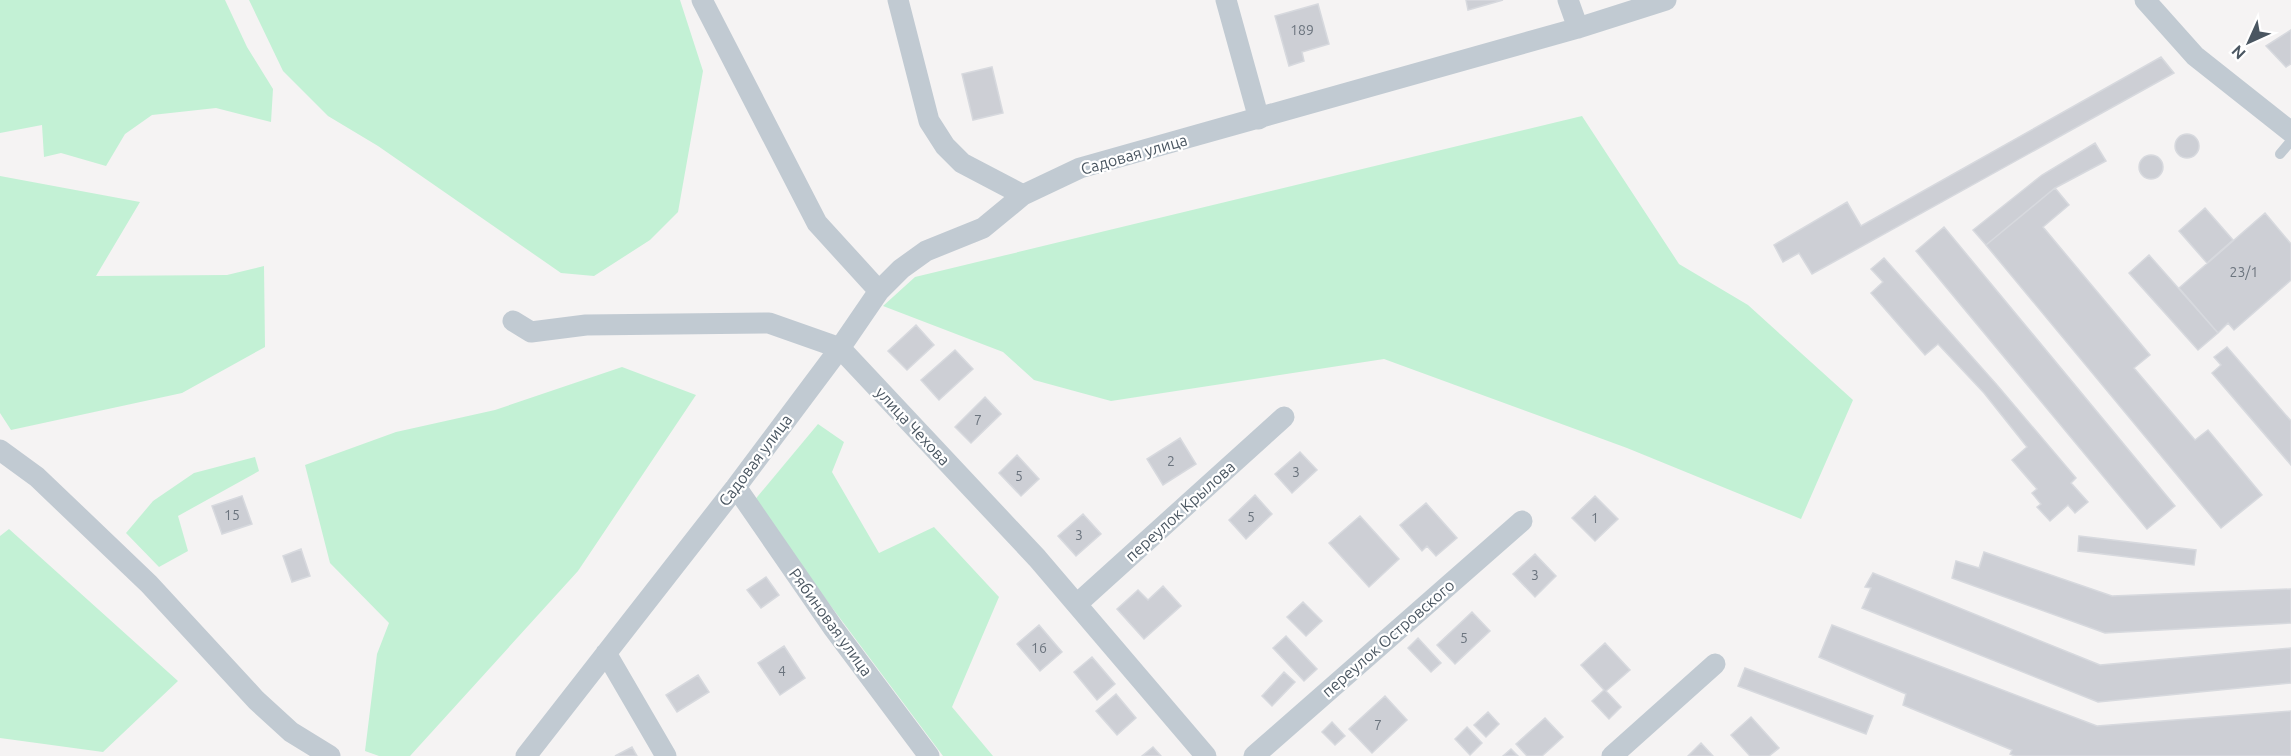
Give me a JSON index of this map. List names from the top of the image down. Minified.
{"streets":{"street":["Садовая улица","улица Чехова","переулок Крылова","Рябиновая улица","переулок Островского"]},"crossings":[["Садовая улица","улица Чехова"],["Садовая улица","Рябиновая улица"],["улица Чехова","переулок Крылова"]],"house_numbers":["189","23/1","7","2","3","5","15","5","1","3","3","5","16","4","7"],"north":"bottom left"}
